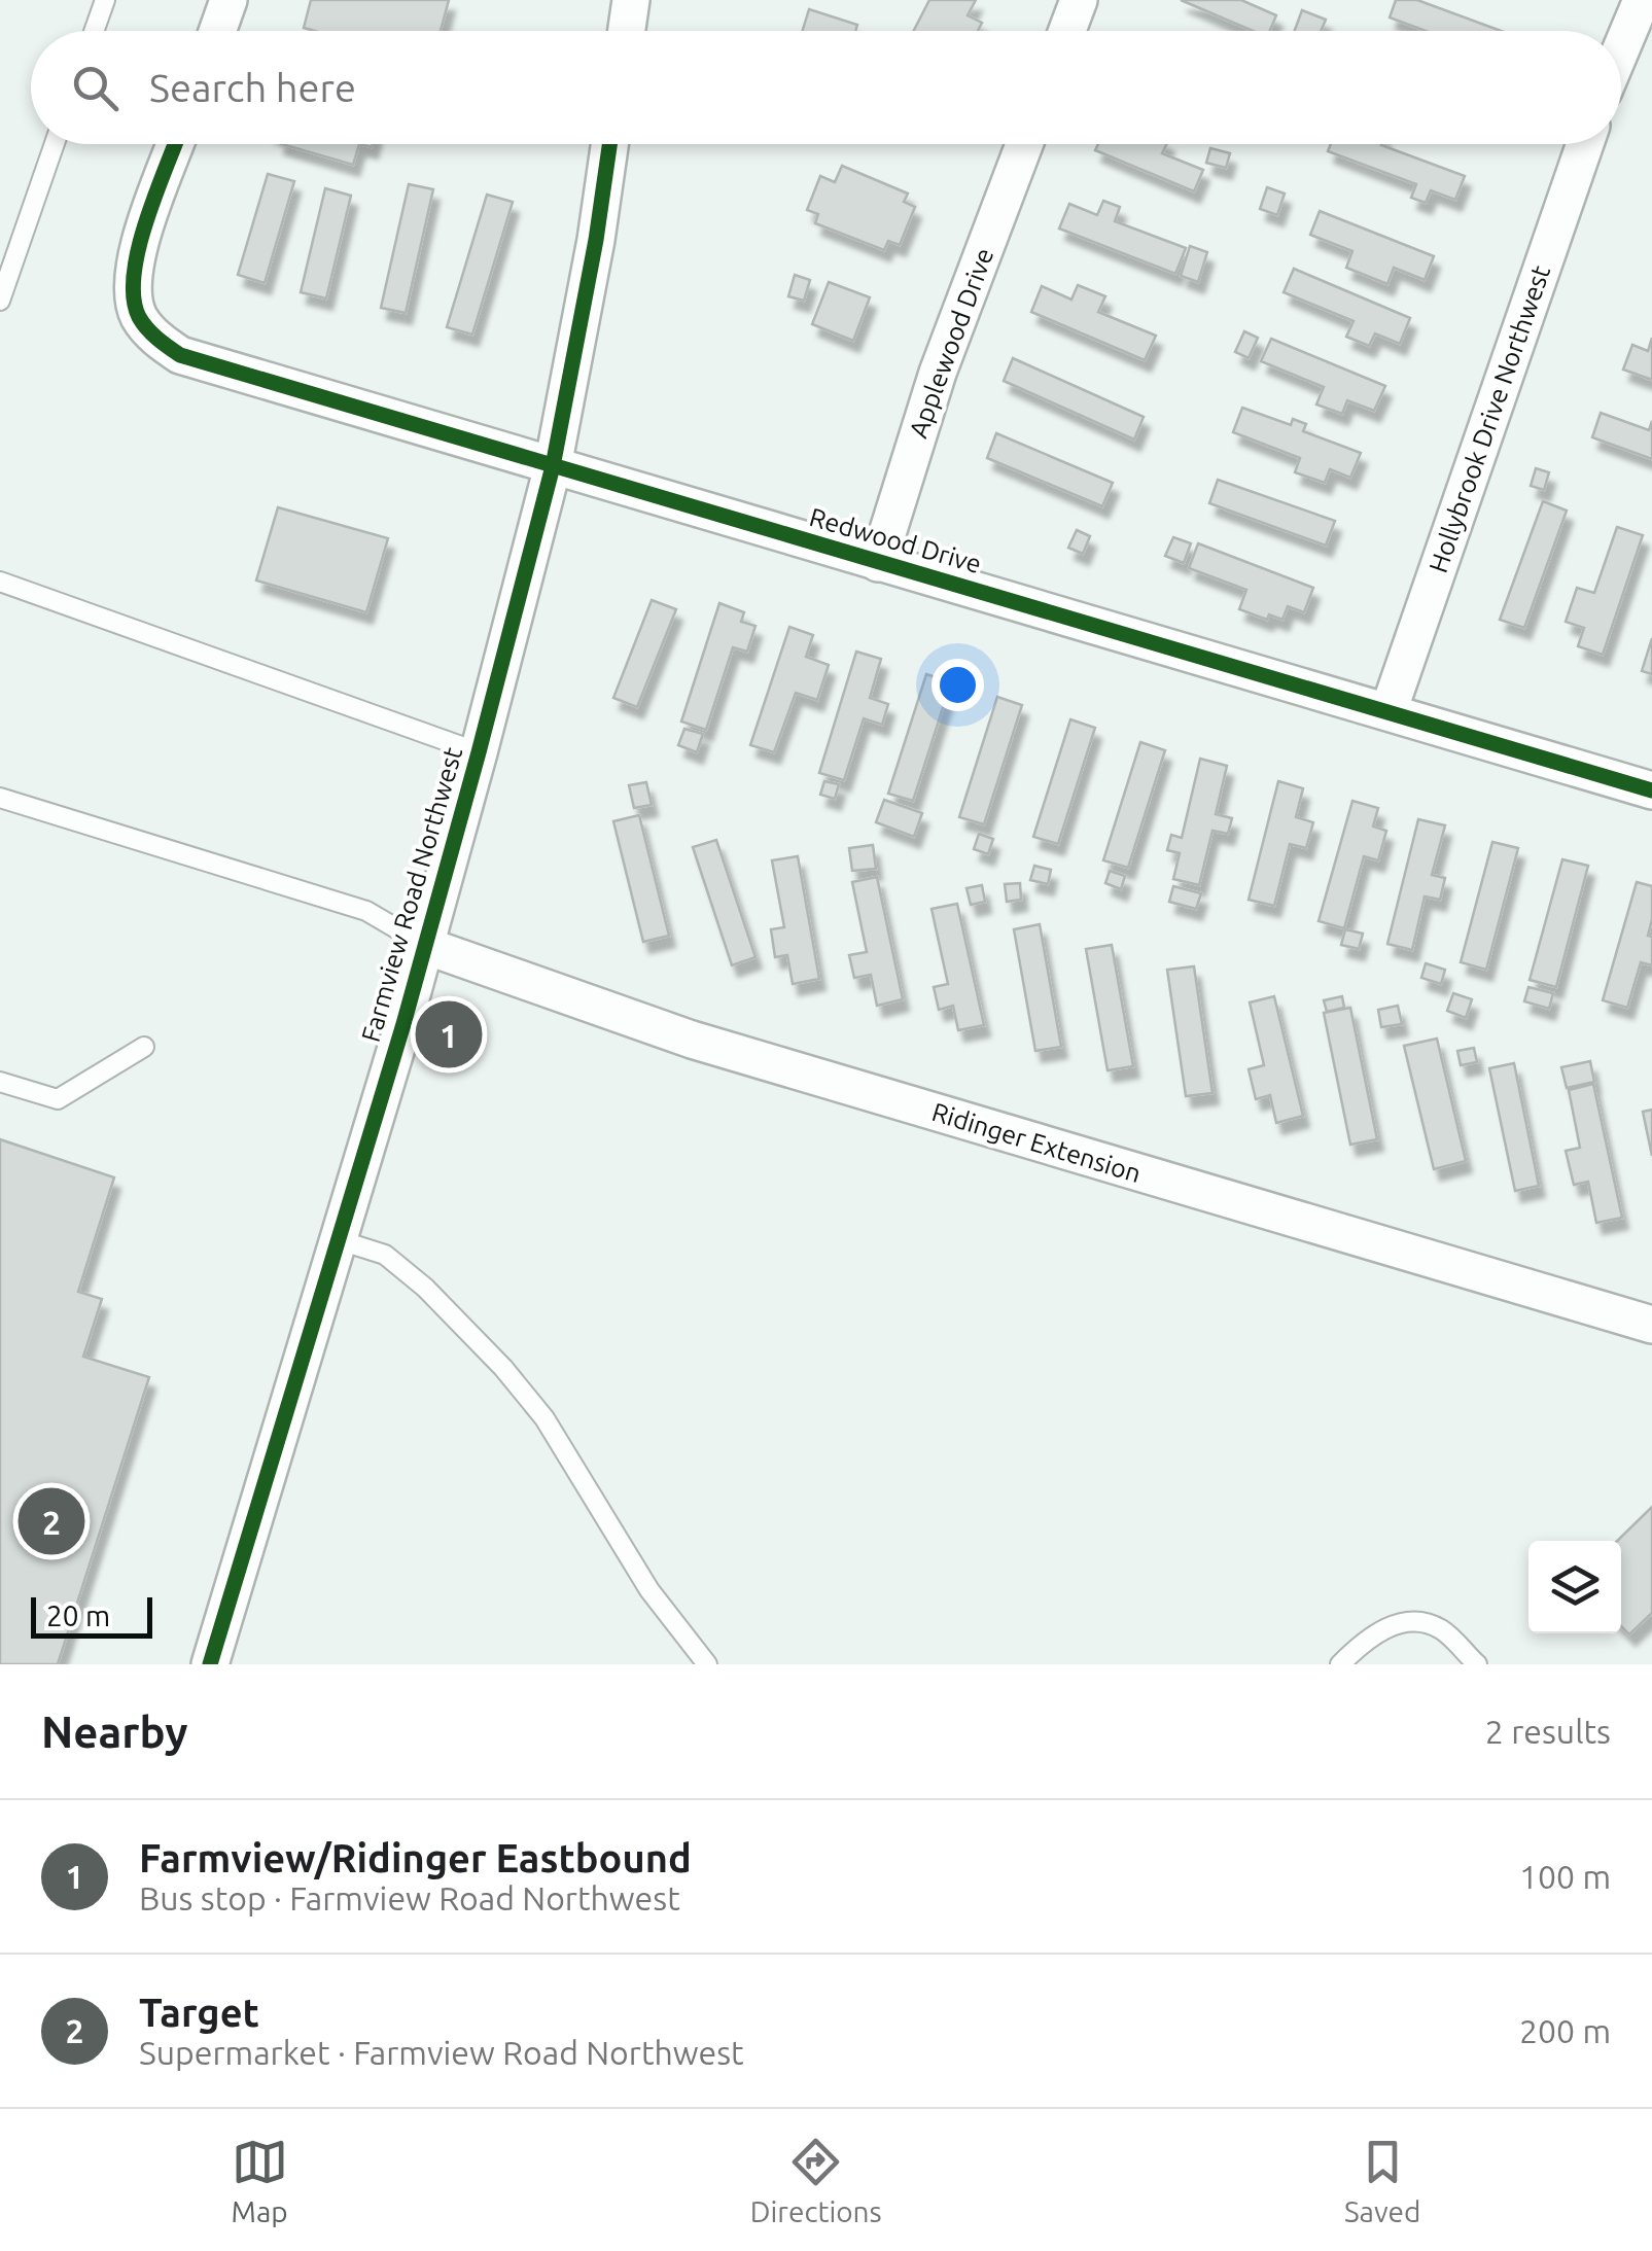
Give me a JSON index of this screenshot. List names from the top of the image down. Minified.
{"streets":{"street":["Applewood Drive","Hollybrook Drive Northwest","Redwood Drive","Farmview Road Northwest","Ridinger Extension"]},"crossings":[["Applewood Drive","Redwood Drive"],["Hollybrook Drive Northwest","Redwood Drive"],["Redwood Drive","Farmview Road Northwest"],["Farmview Road Northwest","Ridinger Extension"]],"scale_bar":"20 m","page":{"search":"Search here","pins":["1","2"],"scale":"20 m","heading":["Nearby","2 results"],"list":[{"mark":"1","name":"Farmview/Ridinger Eastbound","note":"Bus stop · Farmview Road Northwest","value":"100 m"},{"mark":"2","name":"Target","note":"Supermarket · Farmview Road Northwest","value":"200 m"}],"nav":["Map","Directions","Saved"]}}
